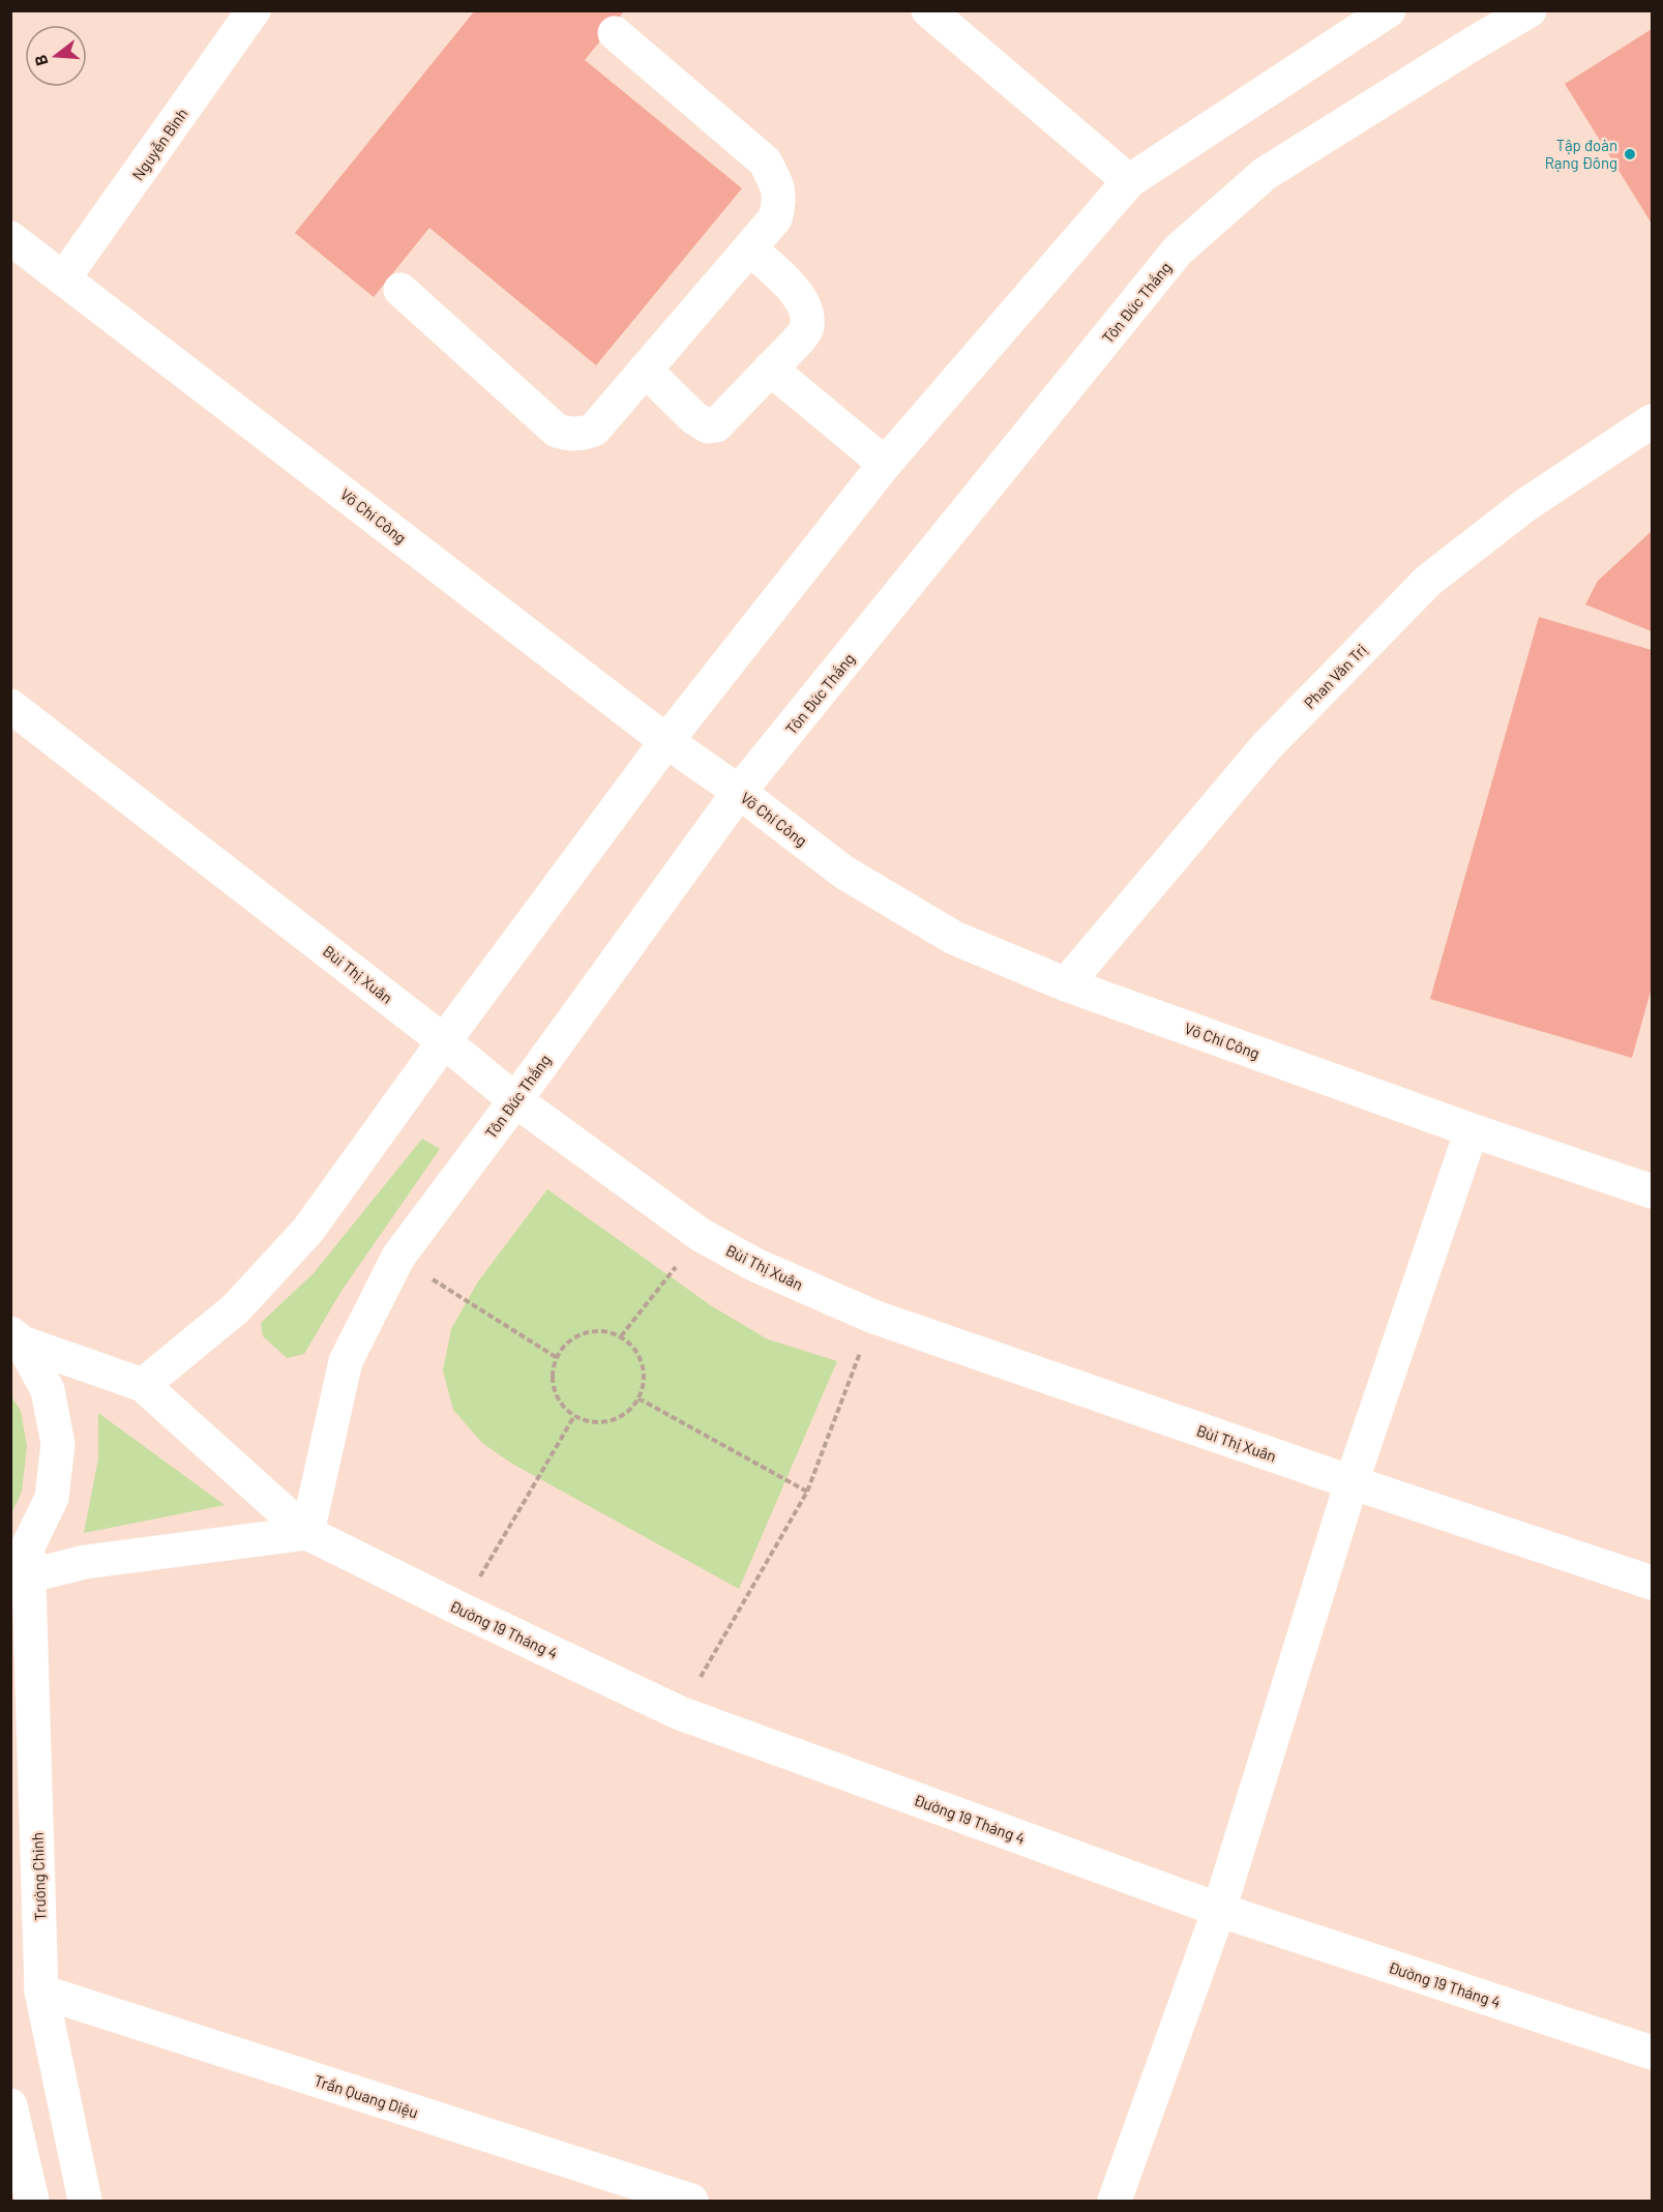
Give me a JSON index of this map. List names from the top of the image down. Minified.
{"streets":{"main road":["Nguyễn Bình","Tôn Đức Thắng","Võ Chí Công","Phan Văn Trị","Bùi Thị Xuân","Đường 19 Tháng 4","Trường Chinh","Trần Quang Diệu"]},"crossings":[["Nguyễn Bình","Võ Chí Công"],["Tôn Đức Thắng","Võ Chí Công"],["Tôn Đức Thắng","Bùi Thị Xuân"],["Tôn Đức Thắng","Đường 19 Tháng 4"],["Võ Chí Công","Phan Văn Trị"],["Trường Chinh","Trần Quang Diệu"]],"places":["Tập đoàn Rạng Đông"],"north":"left"}
